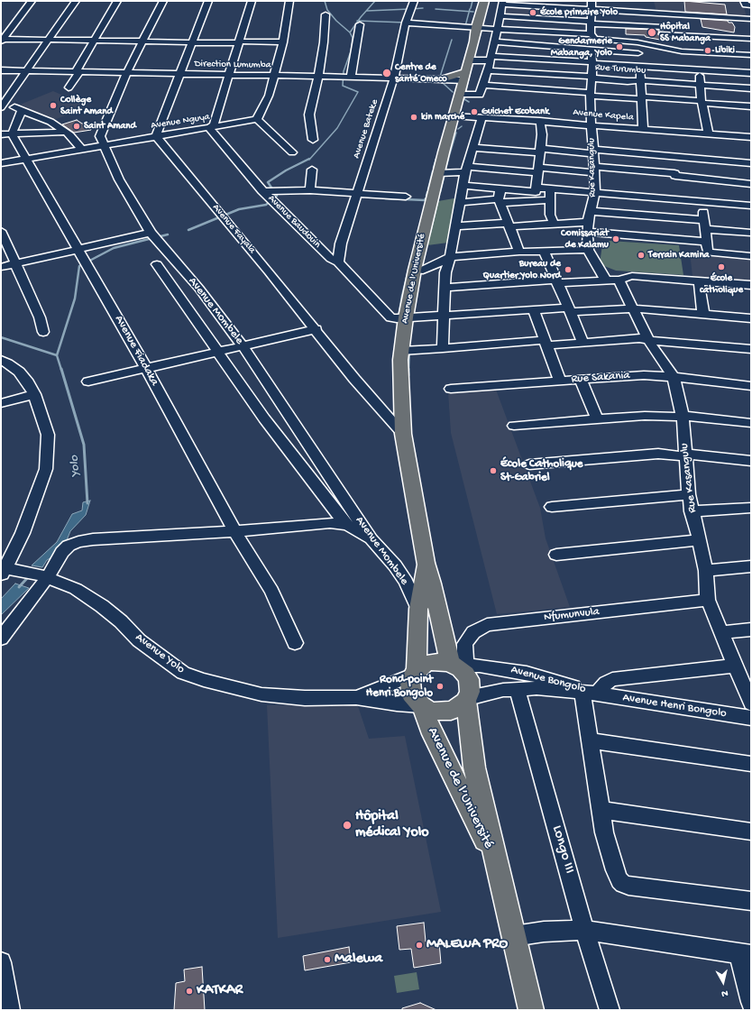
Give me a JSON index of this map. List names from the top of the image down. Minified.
{"streets":{"main road":["Avenue de l’Université"],"street":["Direction Lumumba","Rue Turumbu","Avenue Kapela","Avenue Nguya","Avenue Bateke","Rue Kasangulu","Avenue Baudouin","Avenue Fayala","Avenue Mombele","Avenue Fiadaka","Rue Sakania","Nfumunvula","Avenue Yolo","Avenue Bongolo","Avenue Henri Bongolo","Longo III"]},"crossings":[["Direction Lumumba","Avenue Bateke"],["Direction Lumumba","Avenue Mombele"],["Rue Turumbu","Rue Kasangulu"],["Avenue Kapela","Rue Kasangulu"],["Avenue Kapela","Avenue de l’Université"],["Avenue Nguya","Avenue Baudouin"],["Avenue Nguya","Avenue Fayala"],["Avenue Nguya","Avenue Mombele"],["Avenue Nguya","Avenue Fiadaka"],["Avenue Bateke","Avenue Baudouin"],["Rue Kasangulu","Avenue Baudouin"],["Rue Kasangulu","Rue Sakania"],["Rue Kasangulu","Nfumunvula"],["Avenue Baudouin","Avenue de l’Université"],["Avenue Fayala","Avenue de l’Université"],["Avenue de l’Université","Avenue Mombele"],["Avenue de l’Université","Nfumunvula"],["Avenue de l’Université","Avenue Yolo"],["Avenue de l’Université","Avenue Bongolo"],["Nfumunvula","Avenue Yolo"],["Nfumunvula","Avenue Bongolo"],["Avenue Yolo","Avenue Bongolo"],["Avenue Bongolo","Avenue Henri Bongolo"],["Avenue Bongolo","Longo III"]],"water":["Yolo"],"places":["École primaire Yolo","Hôpital SS Mabanga","Gendarmerie Mabanga, Yolo","Libiki","Centre de santé Omeco","Collège Saint Amand","Guichet Ecobank","kin marché","Saint Amand","Comissariat de Kalamu","Terrain Kamina","École catholique","Bureau de Quartier Yolo Nord","École Catholique St-Gabriel","Rond-point Henri Bongolo","Hôpital médical Yolo","MALEWA PRO","Malewa","KATKAR"],"north":"bottom"}
